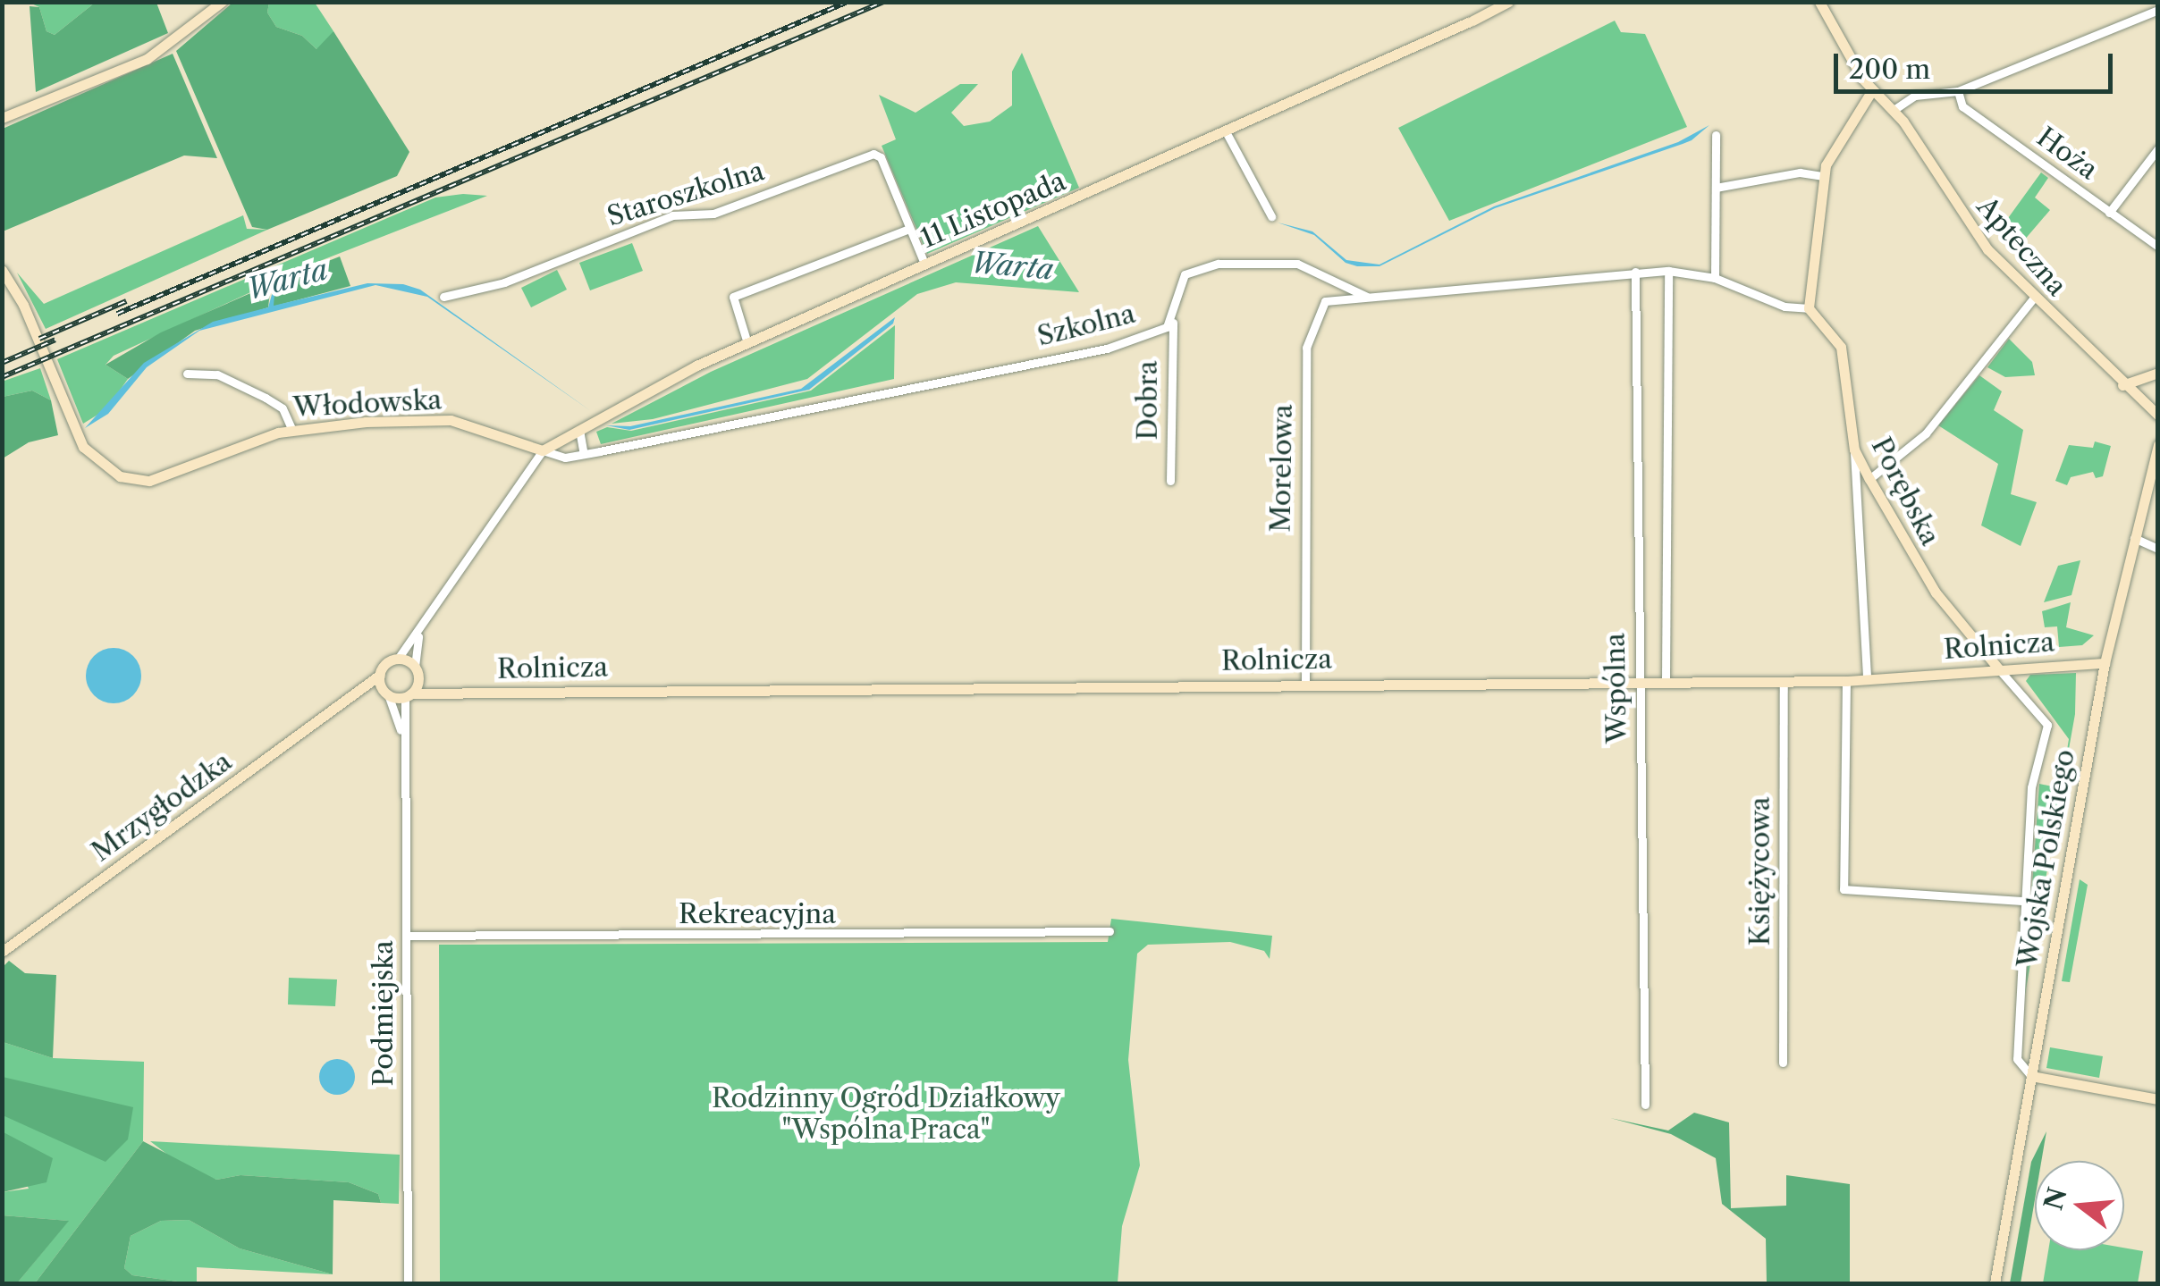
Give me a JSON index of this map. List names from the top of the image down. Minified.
{"streets":{"street":["Hoża","Staroszkolna","11 Listopada","Apteczna","Szkolna","Dobra","Włodowska","Morelowa","Porębska","Rolnicza","Wspólna","Mrzygłodzka","Wojska Polskiego","Księżycowa","Rekreacyjna","Podmiejska"]},"crossings":[["Staroszkolna","11 Listopada"],["11 Listopada","Szkolna"],["11 Listopada","Włodowska"],["Szkolna","Dobra"],["Szkolna","Włodowska"],["Szkolna","Morelowa"],["Morelowa","Rolnicza"],["Porębska","Rolnicza"],["Rolnicza","Wspólna"],["Rolnicza","Mrzygłodzka"],["Rolnicza","Wojska Polskiego"],["Rolnicza","Księżycowa"],["Rolnicza","Podmiejska"],["Mrzygłodzka","Podmiejska"],["Rekreacyjna","Podmiejska"]],"water":["Warta"],"parks":["Rodzinny Ogród Działkowy \"Wspólna Praca\""],"scale_bar":"200 m","north":"left"}
